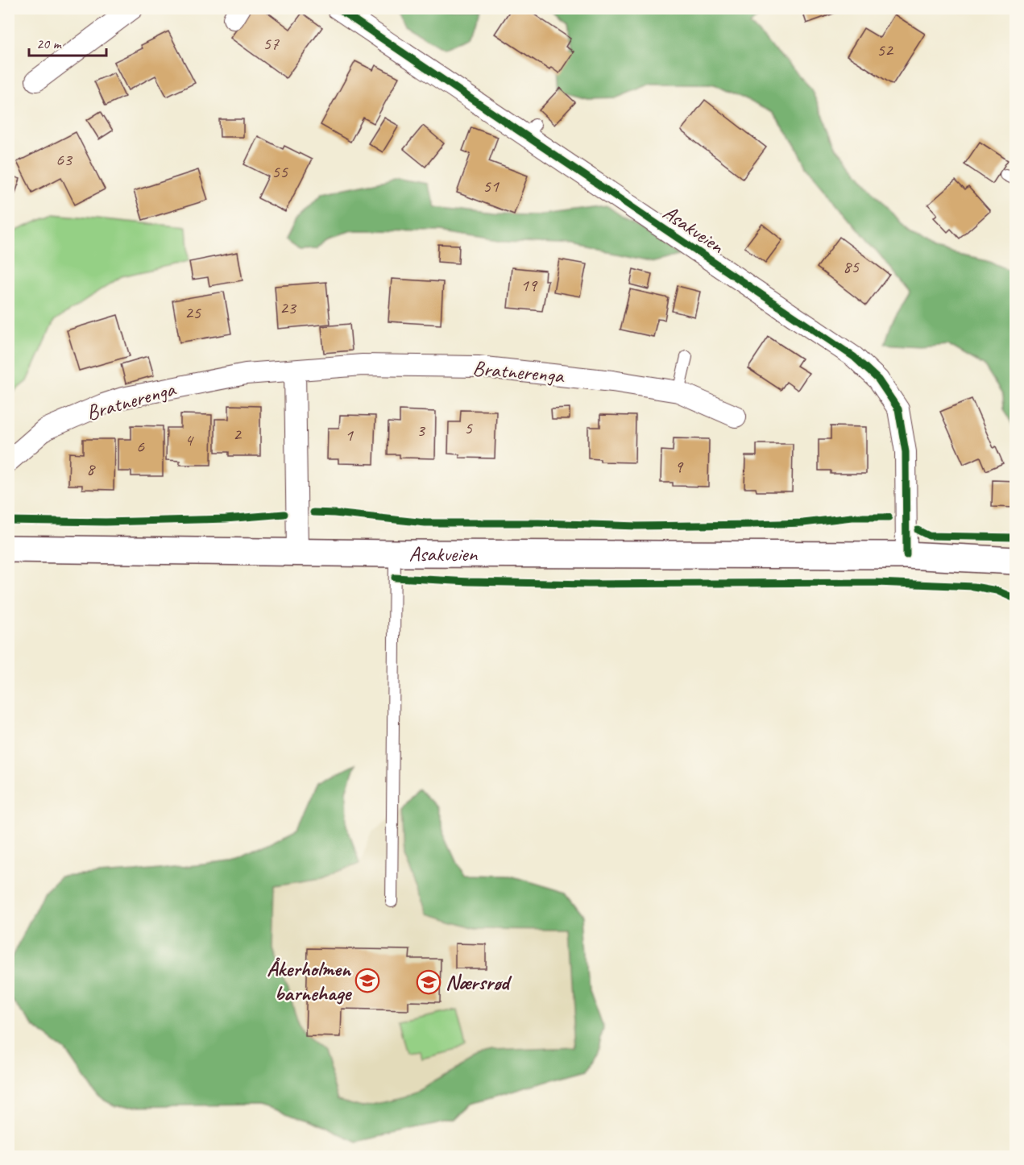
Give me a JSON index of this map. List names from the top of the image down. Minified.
{"streets":{"main road":["Asakveien"],"street":["Bratnerenga"]},"places":{"school or university":["Åkerholmen barnehage","Nærsrød"]},"house_numbers":["57","52","63","55","51","85","19","23","25","5","3","2","1","4","6","9","8"],"scale_bar":"20 m"}
